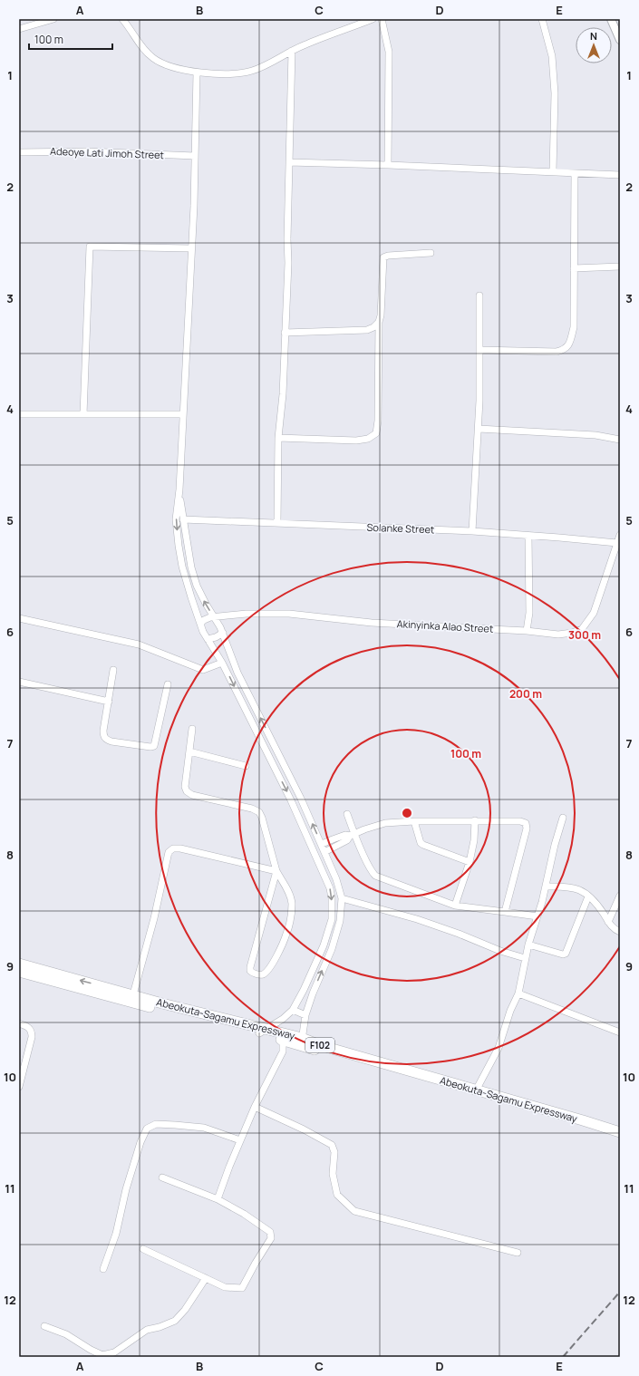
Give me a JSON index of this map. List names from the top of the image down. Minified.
{"streets":{"highway":["Abeokuta-Sagamu Expressway","F102"],"street":["Adeoye Lati Jimoh Street","Solanke Street","Akinyinka Alao Street"]},"crossings":[["Solanke Street","Akinyinka Alao Street"]],"scale_bar":"100 m","north":"top","grid":{"columns":["A","B","C","D","E"],"rows":["1","2","3","4","5","6","7","8","9","10","11","12"]},"rings":["300 m","200 m","100 m"]}
